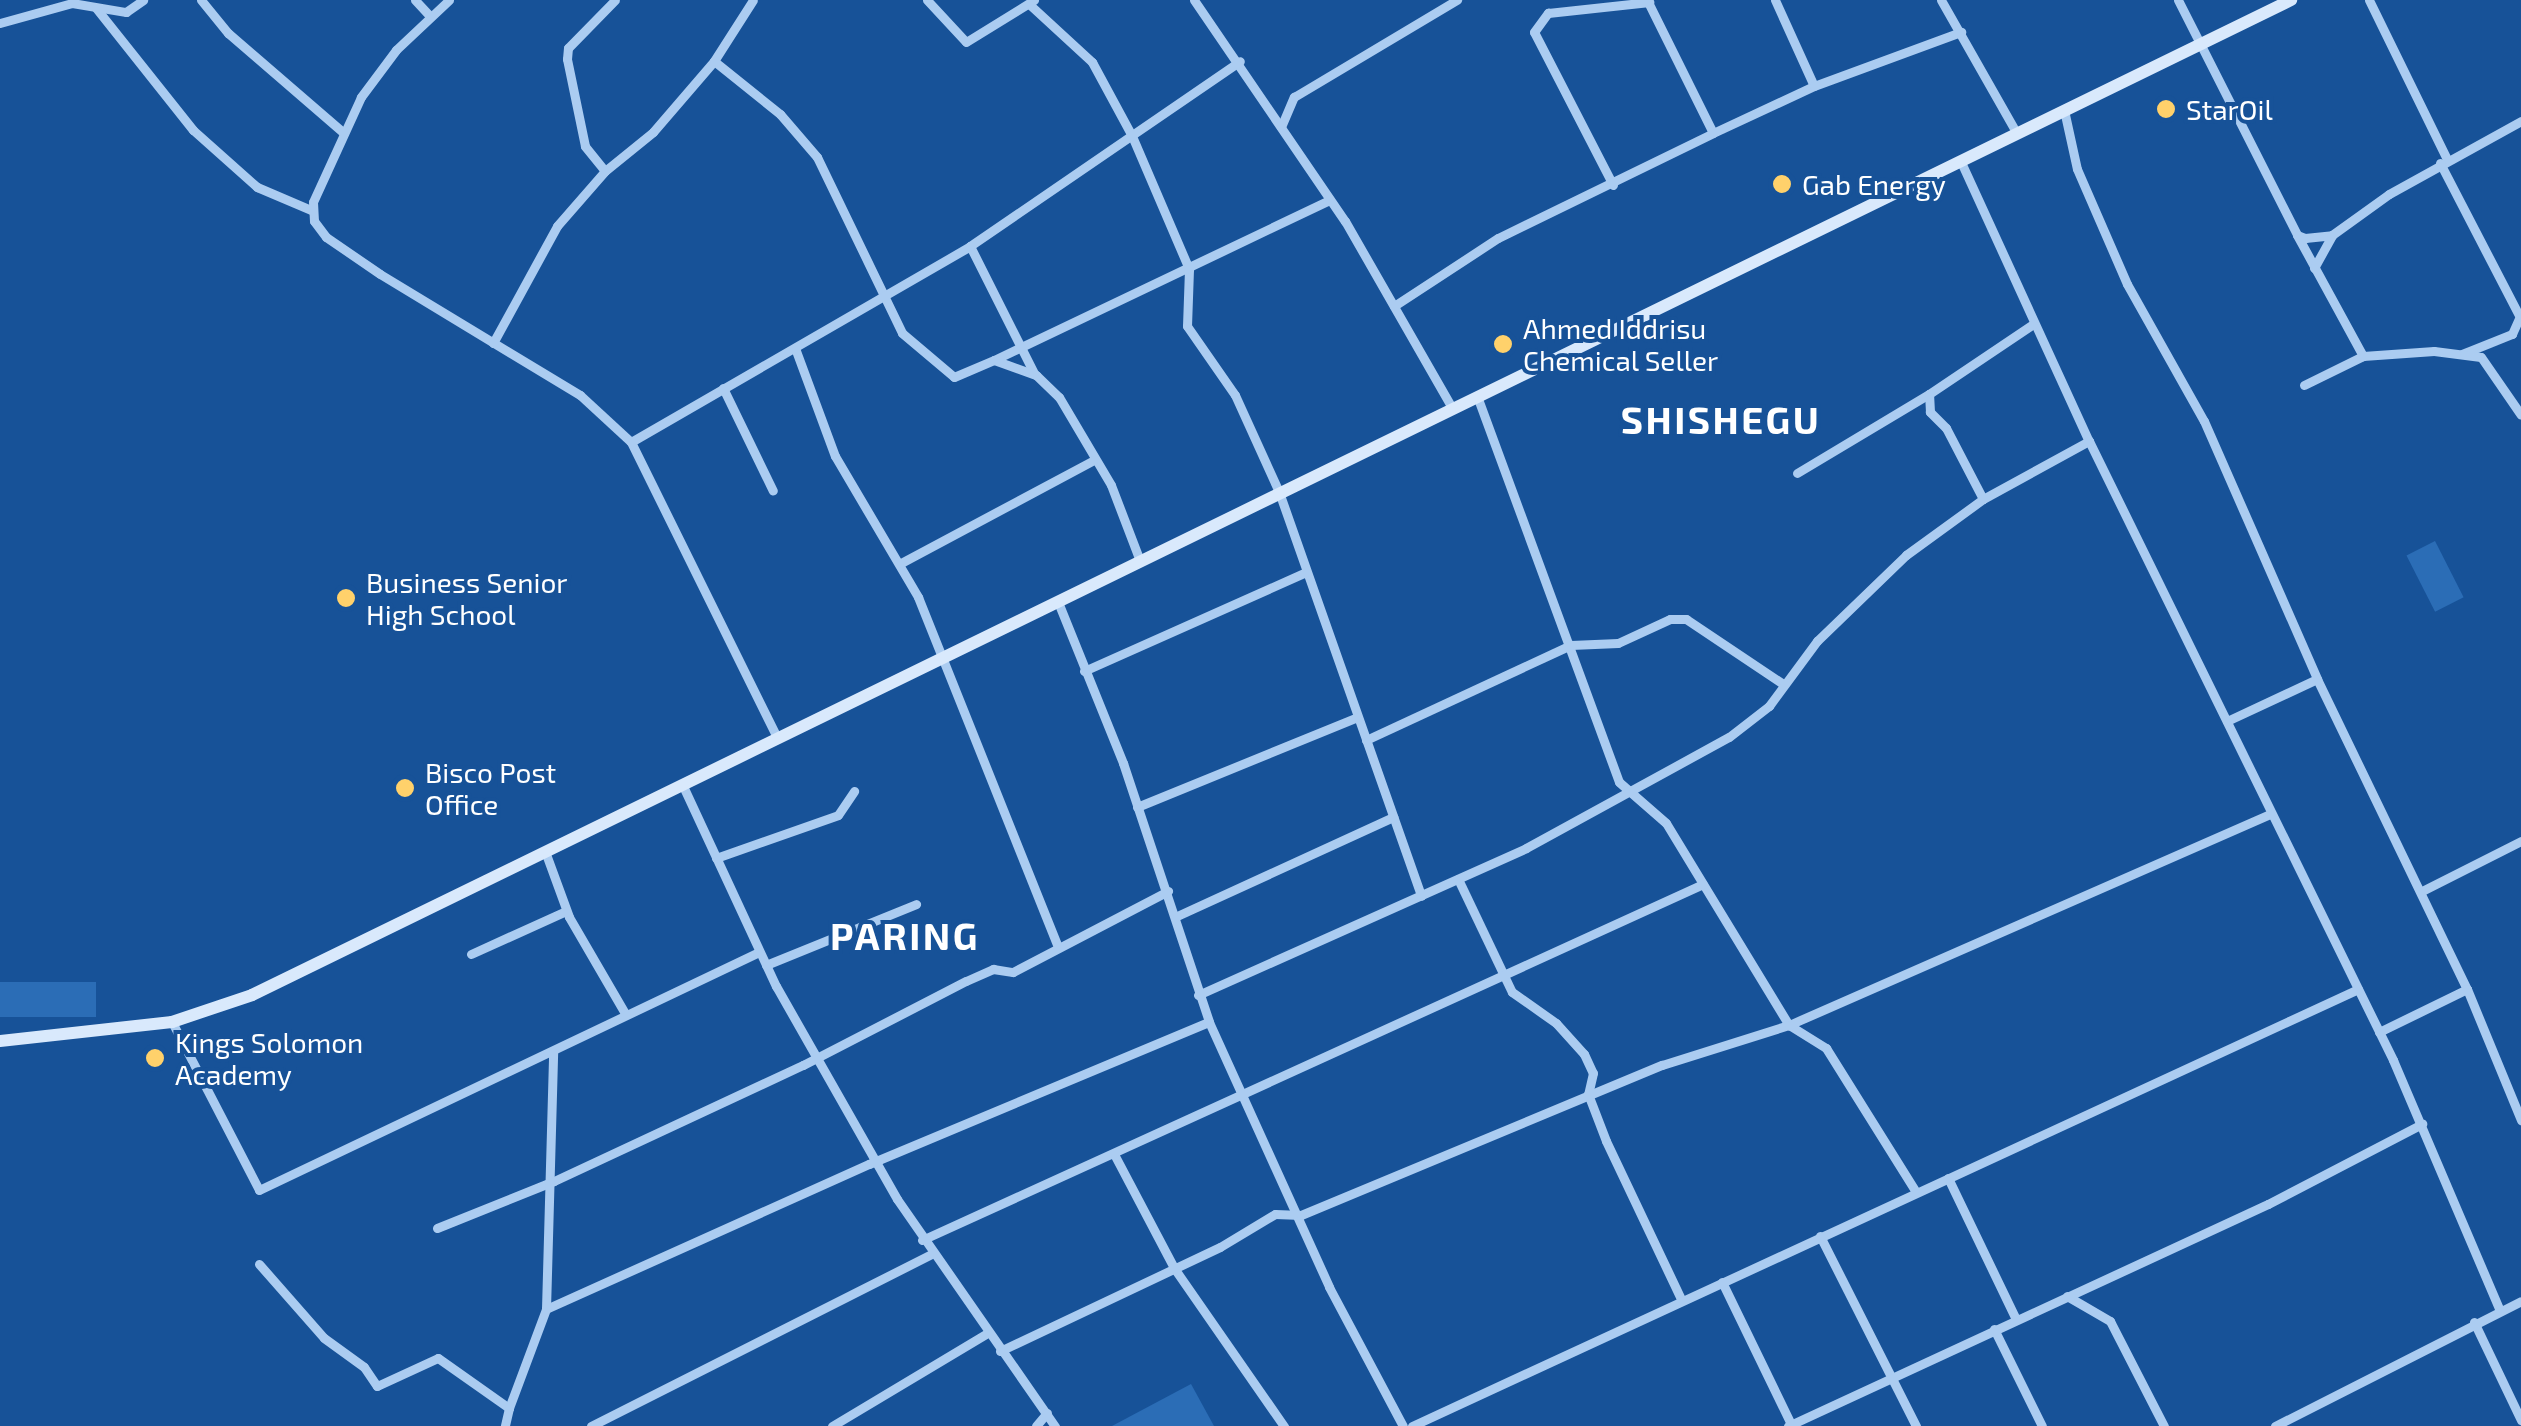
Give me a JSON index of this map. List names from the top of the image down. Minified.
{"districts":["SHISHEGU","PARING"],"places":["StarOil","Gab Energy","Ahmed Iddrisu Chemical Seller","Business Senior High School","Bisco Post Office","Kings Solomon Academy"]}
